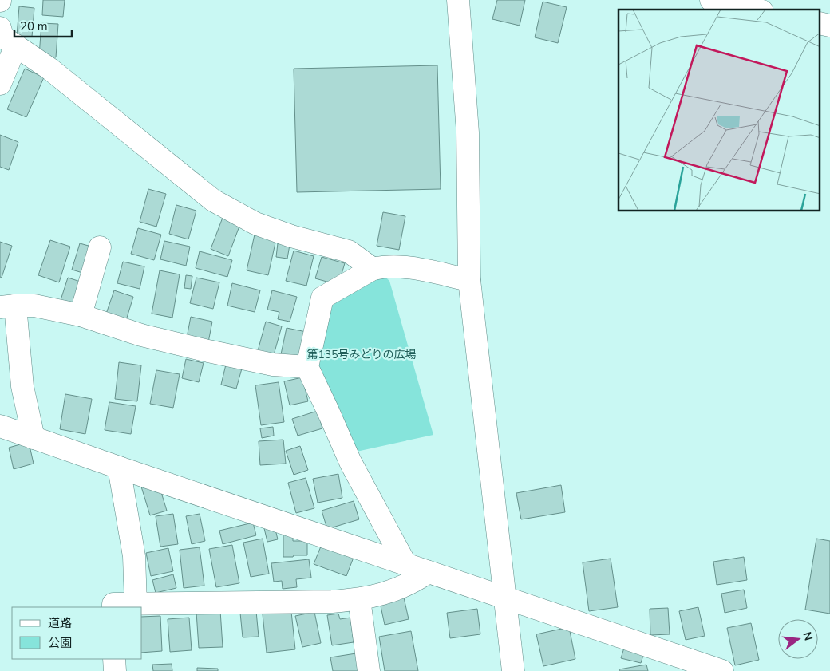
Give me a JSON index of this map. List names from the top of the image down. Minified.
{"parks":["第135号みどりの広場"],"legend":["道路","公園"],"scale_bar":"20 m","north":"right"}
